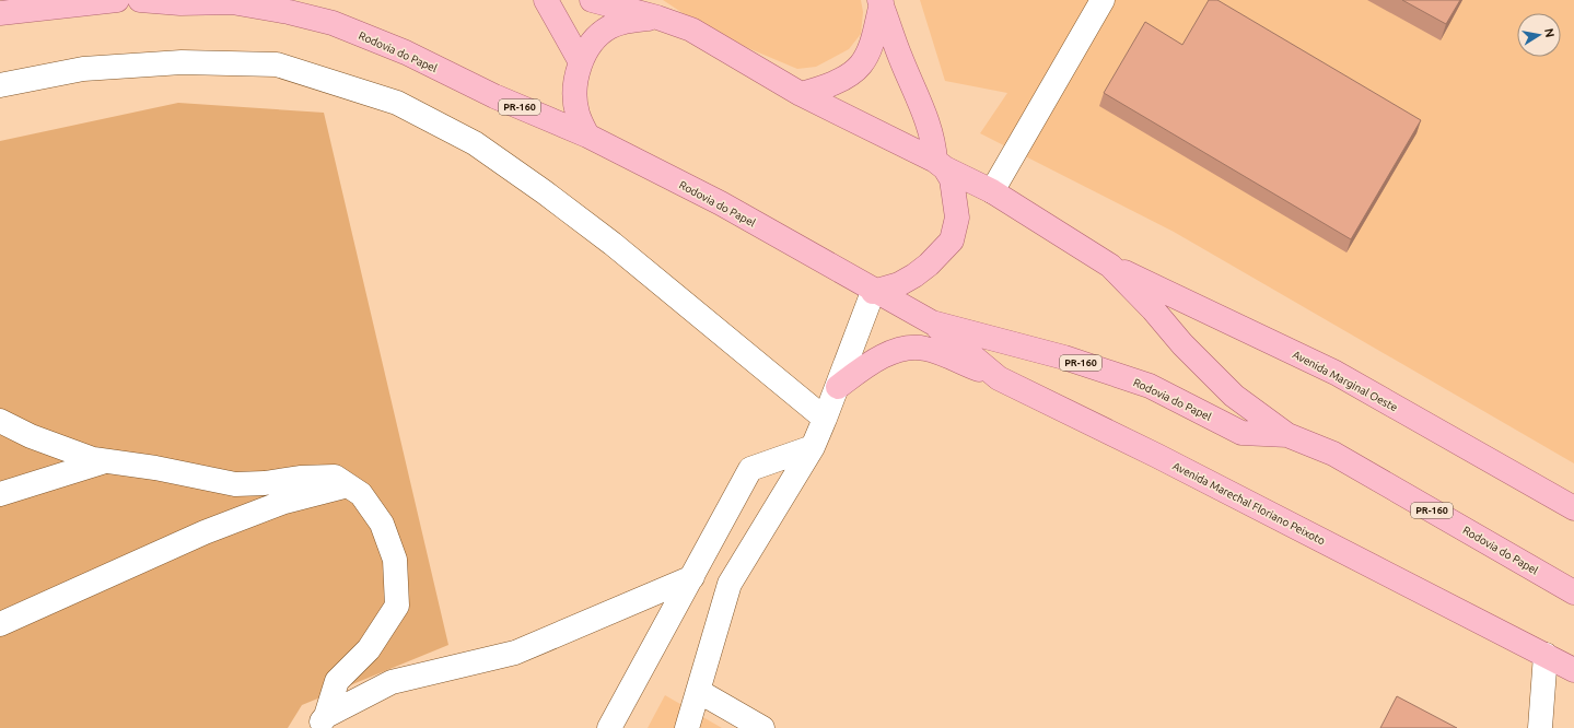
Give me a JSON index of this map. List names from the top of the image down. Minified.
{"streets":{"main road":["Rodovia do Papel","PR-160","Avenida Marginal Oeste","Avenida Marechal Floriano Peixoto"]},"crossings":[["Rodovia do Papel","PR-160"],["Rodovia do Papel","Avenida Marginal Oeste"],["Rodovia do Papel","Avenida Marechal Floriano Peixoto"]],"north":"right"}
